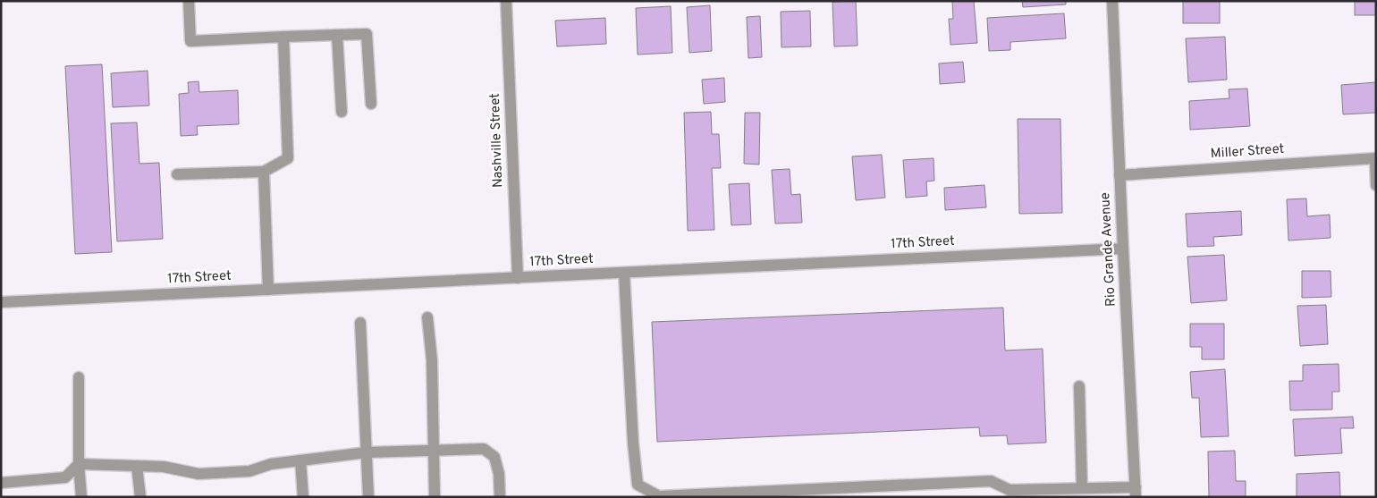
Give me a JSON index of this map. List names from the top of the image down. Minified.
{"streets":{"street":["Nashville Street","Miller Street","17th Street","Rio Grande Avenue"]},"crossings":[["Nashville Street","17th Street"],["Miller Street","Rio Grande Avenue"],["17th Street","Rio Grande Avenue"]]}
